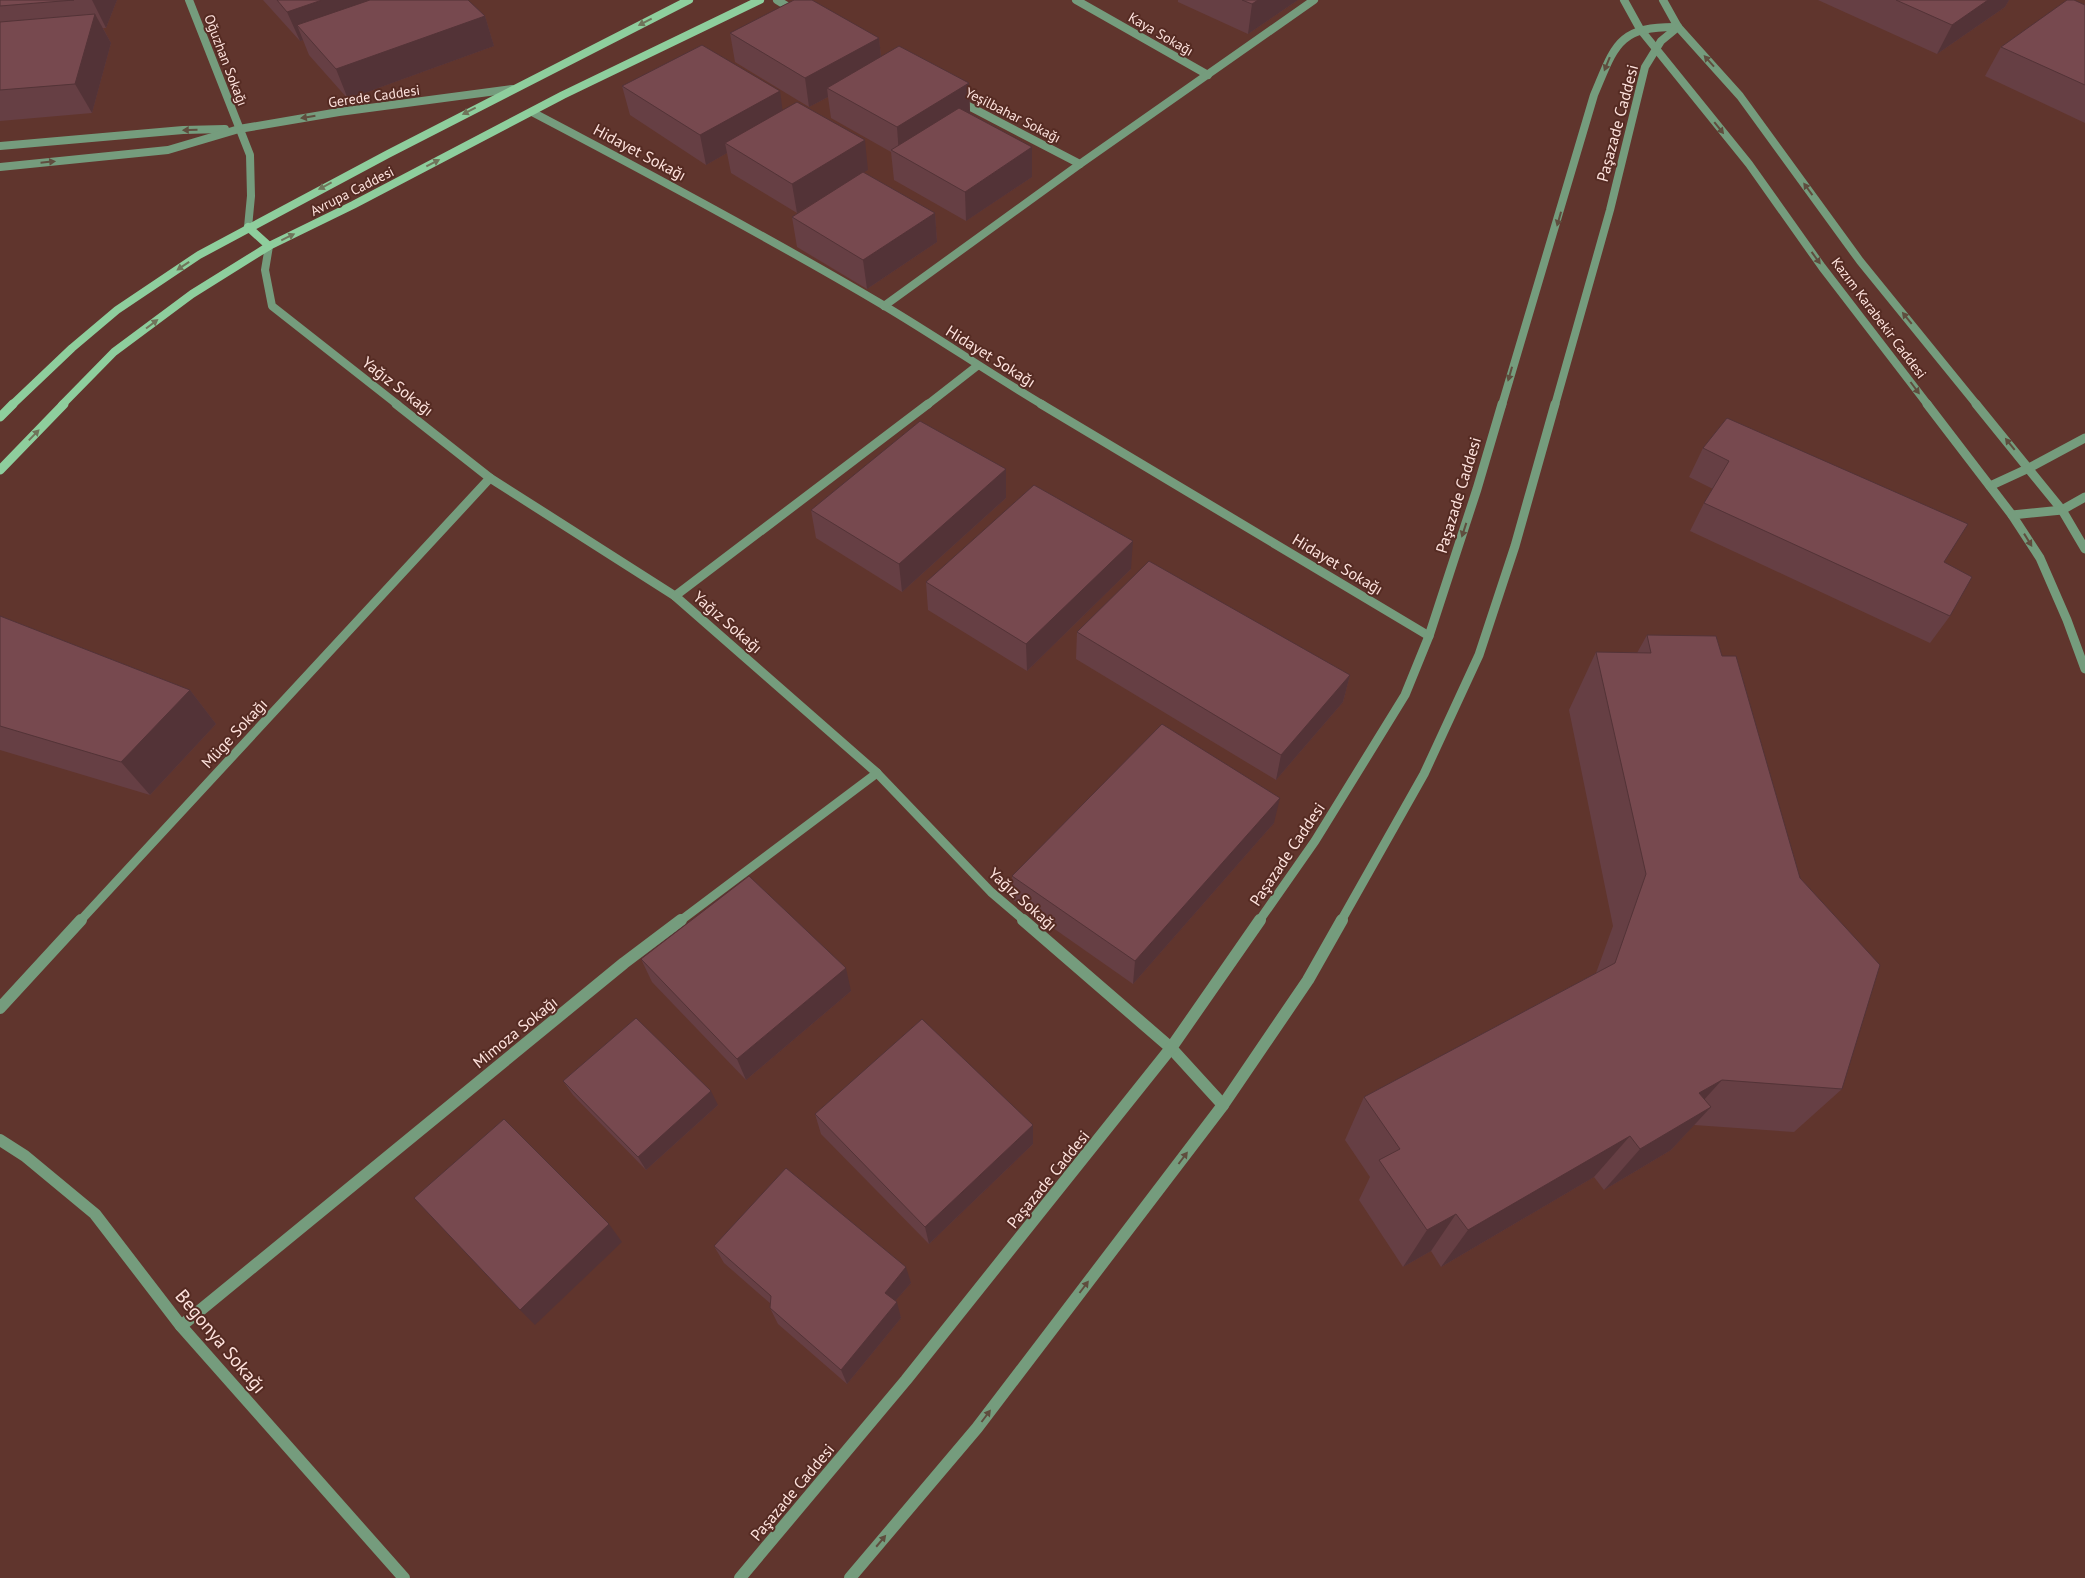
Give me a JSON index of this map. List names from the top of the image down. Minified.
{"streets":{"main road":["Avrupa Caddesi"],"street":["Kaya Sokağı","Oğuzhan Sokağı","Gerede Caddesi","Yeşilbahar Sokağı","Paşazade Caddesi","Hidayet Sokağı","Kazım Karabekir Caddesi","Yağız Sokağı","Müge Sokağı","Mimoza Sokağı","Begonya Sokağı"]},"crossings":[["Oğuzhan Sokağı","Gerede Caddesi"],["Oğuzhan Sokağı","Avrupa Caddesi"],["Gerede Caddesi","Avrupa Caddesi"],["Paşazade Caddesi","Hidayet Sokağı"],["Paşazade Caddesi","Kazım Karabekir Caddesi"],["Paşazade Caddesi","Yağız Sokağı"],["Hidayet Sokağı","Avrupa Caddesi"],["Avrupa Caddesi","Yağız Sokağı"],["Yağız Sokağı","Müge Sokağı"],["Yağız Sokağı","Mimoza Sokağı"],["Mimoza Sokağı","Begonya Sokağı"]]}
